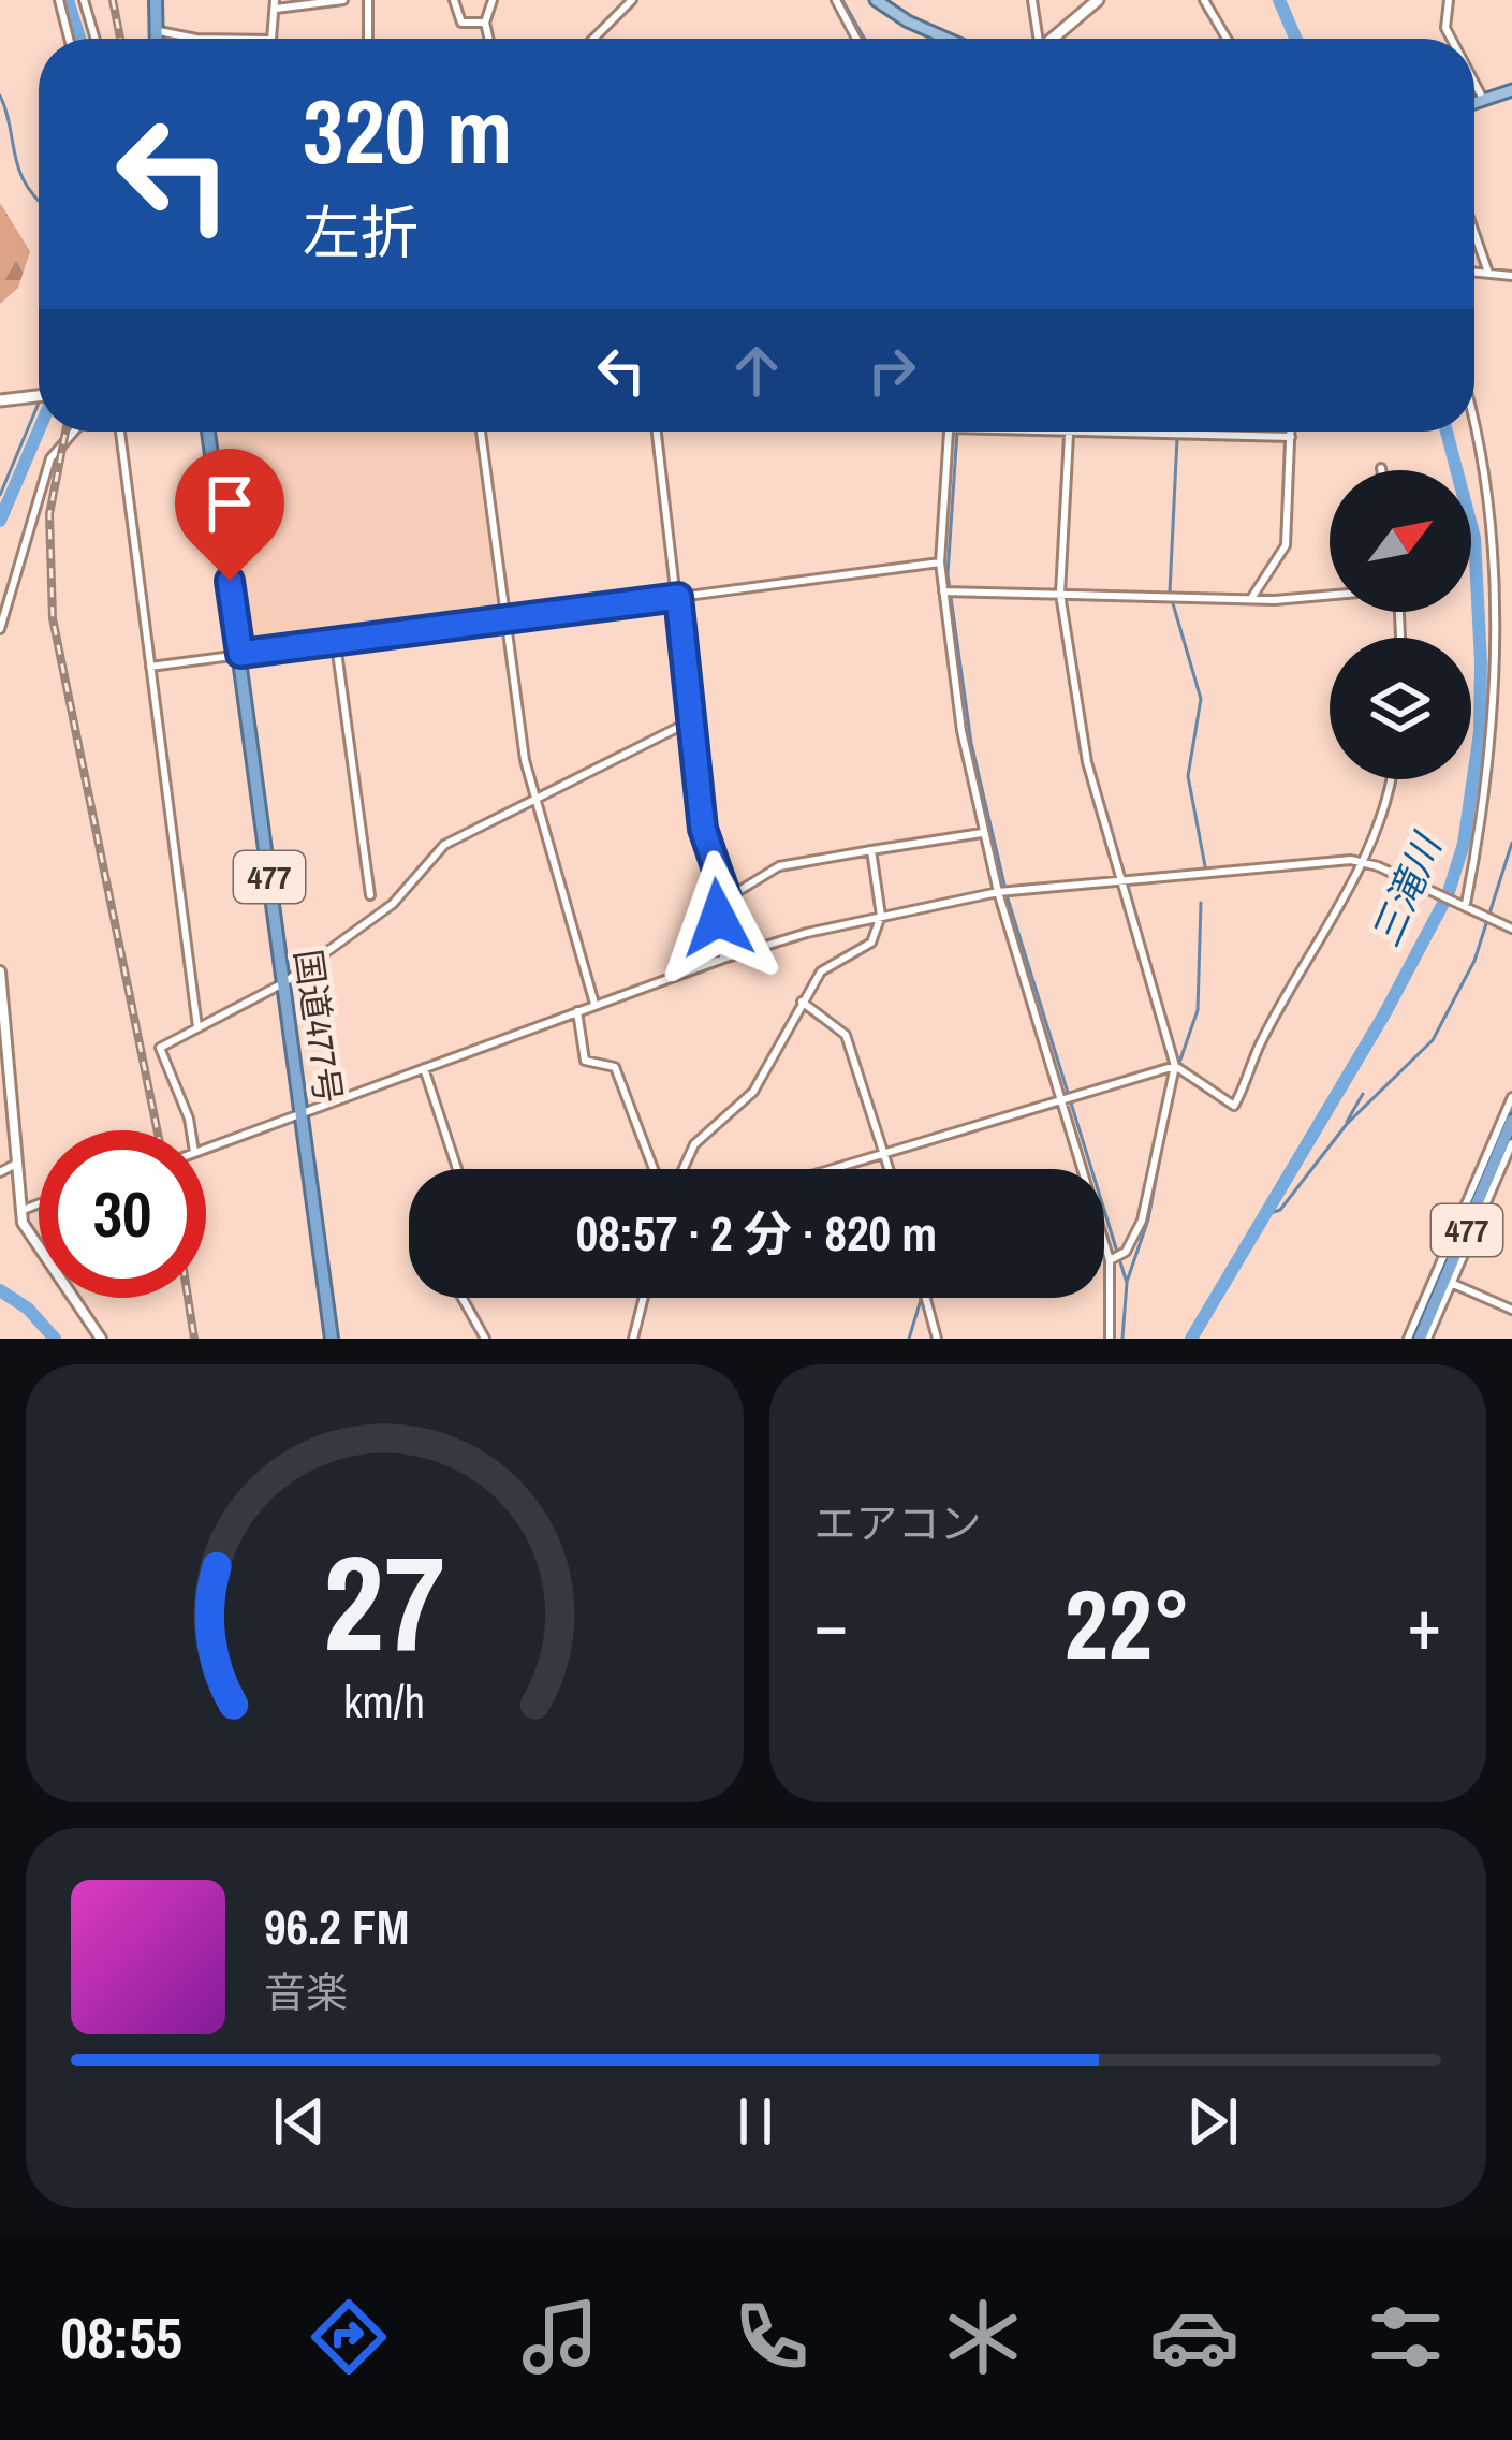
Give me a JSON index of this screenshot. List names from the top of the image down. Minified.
{"streets":{"highway":["477","国道477号"]},"water":["三滝川"],"north":"top right","page":{"turn":["320 m","左折"],"limit":"30","trip":"08:57 · 2 分 · 820 m","tile":"エアコン","heat":["−","22°","+"],"song":["96.2 FM","音楽"],"tabs":"08:55","gauge":["27","km/h"]}}
